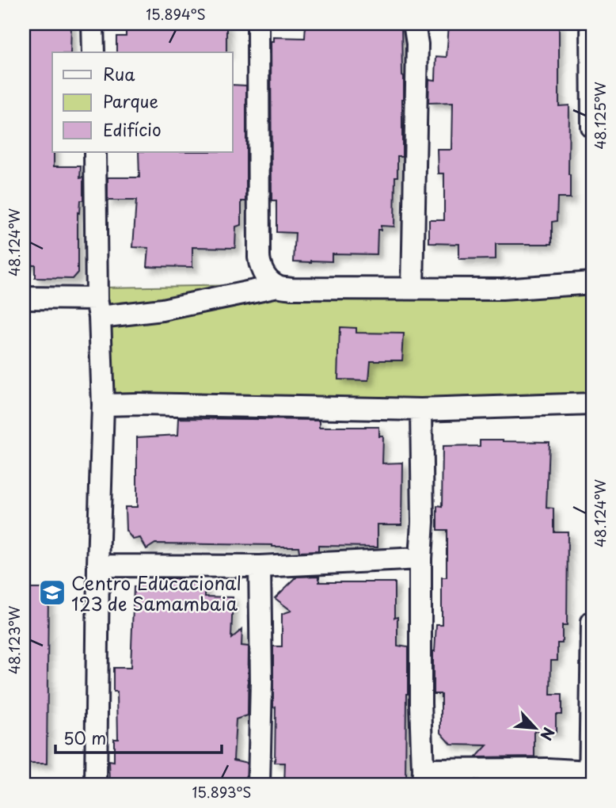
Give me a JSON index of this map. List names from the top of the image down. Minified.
{"places":{"school or university":["Centro Educacional 123 de Samambaia"]},"legend":["Rua","Parque","Edifício"],"scale_bar":"50 m","north":"bottom right","coordinates":["15.894°S","48.125°W","48.124°W","48.123°W","15.893°S"]}
